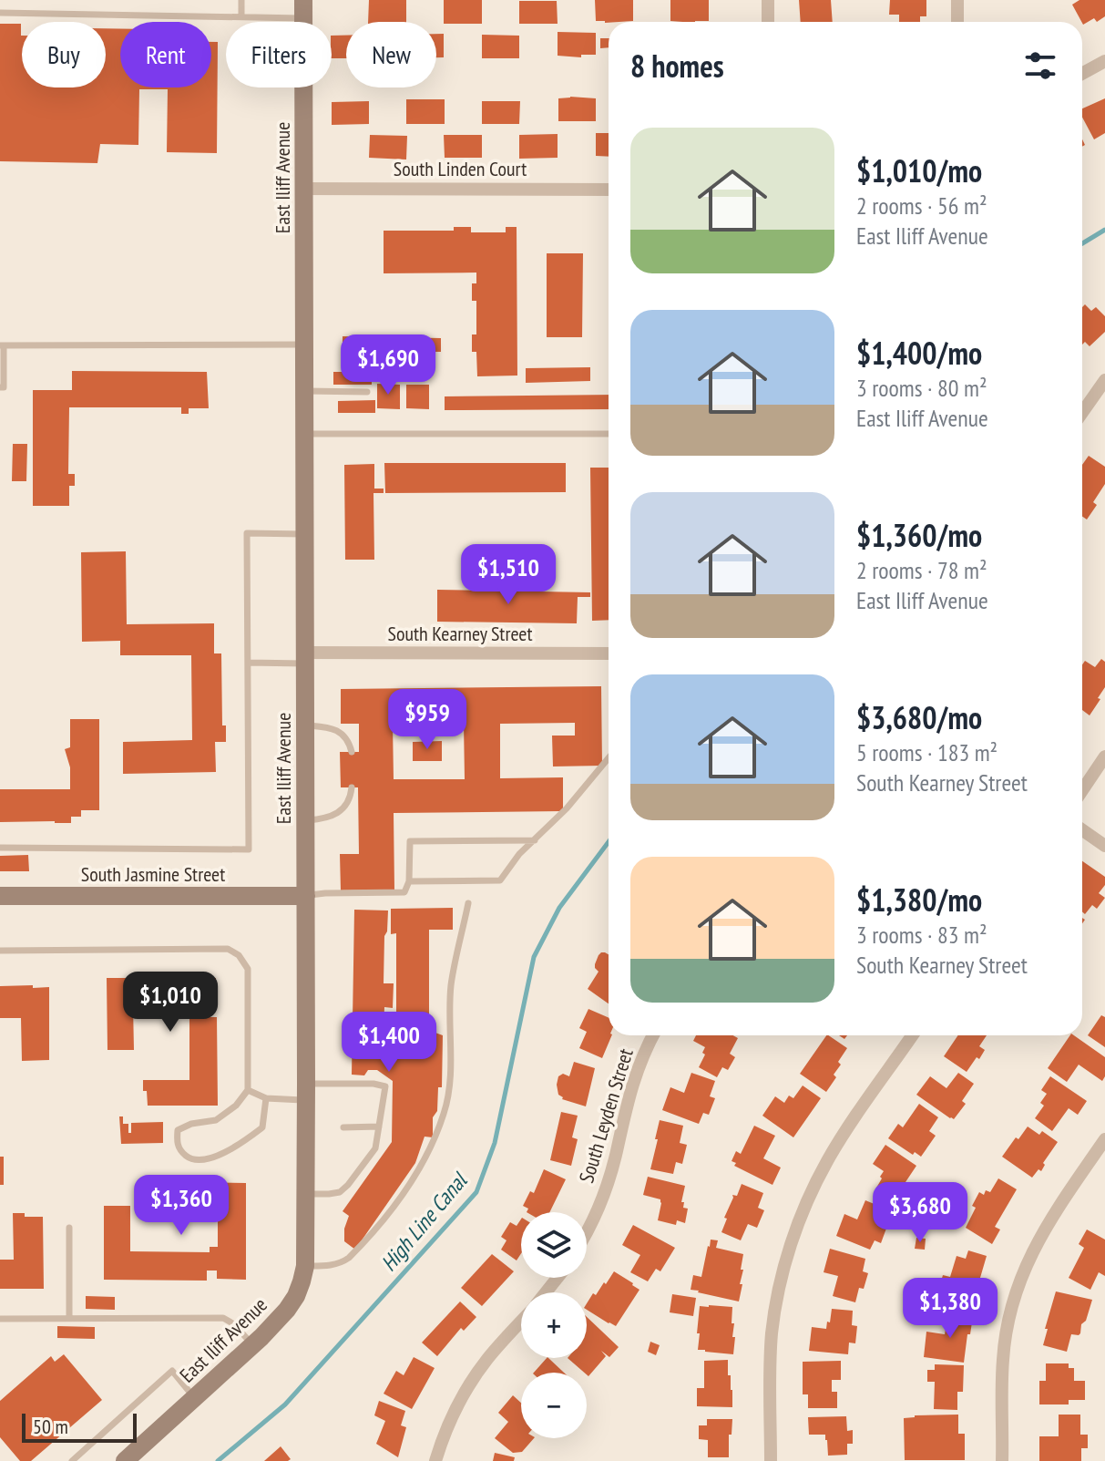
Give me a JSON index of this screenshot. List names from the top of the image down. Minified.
{"streets":{"street":["South Linden Court","East Iliff Avenue","South Kearney Street","South Jasmine Street","South Leyden Street"]},"crossings":[["South Linden Court","East Iliff Avenue"],["East Iliff Avenue","South Kearney Street"],["East Iliff Avenue","South Jasmine Street"]],"water":["High Line Canal"],"scale_bar":"50 m","page":{"chip":["Buy","Rent","Filters","New"],"heading":"8 homes","list":[{"name":"$1,010/mo","note":"2 rooms · 56 m² · East Iliff Avenue"},{"name":"$1,400/mo","note":"3 rooms · 80 m² · East Iliff Avenue"},{"name":"$1,360/mo","note":"2 rooms · 78 m² · East Iliff Avenue"},{"name":"$3,680/mo","note":"5 rooms · 183 m² · South Kearney Street"},{"name":"$1,380/mo","note":"3 rooms · 83 m² · South Kearney Street"}],"price":["$1,690","$1,510","$959","$1,010","$1,400","$1,360","$3,680","$1,380"],"map_buttons":["+","−"],"scale":"50 m"}}
